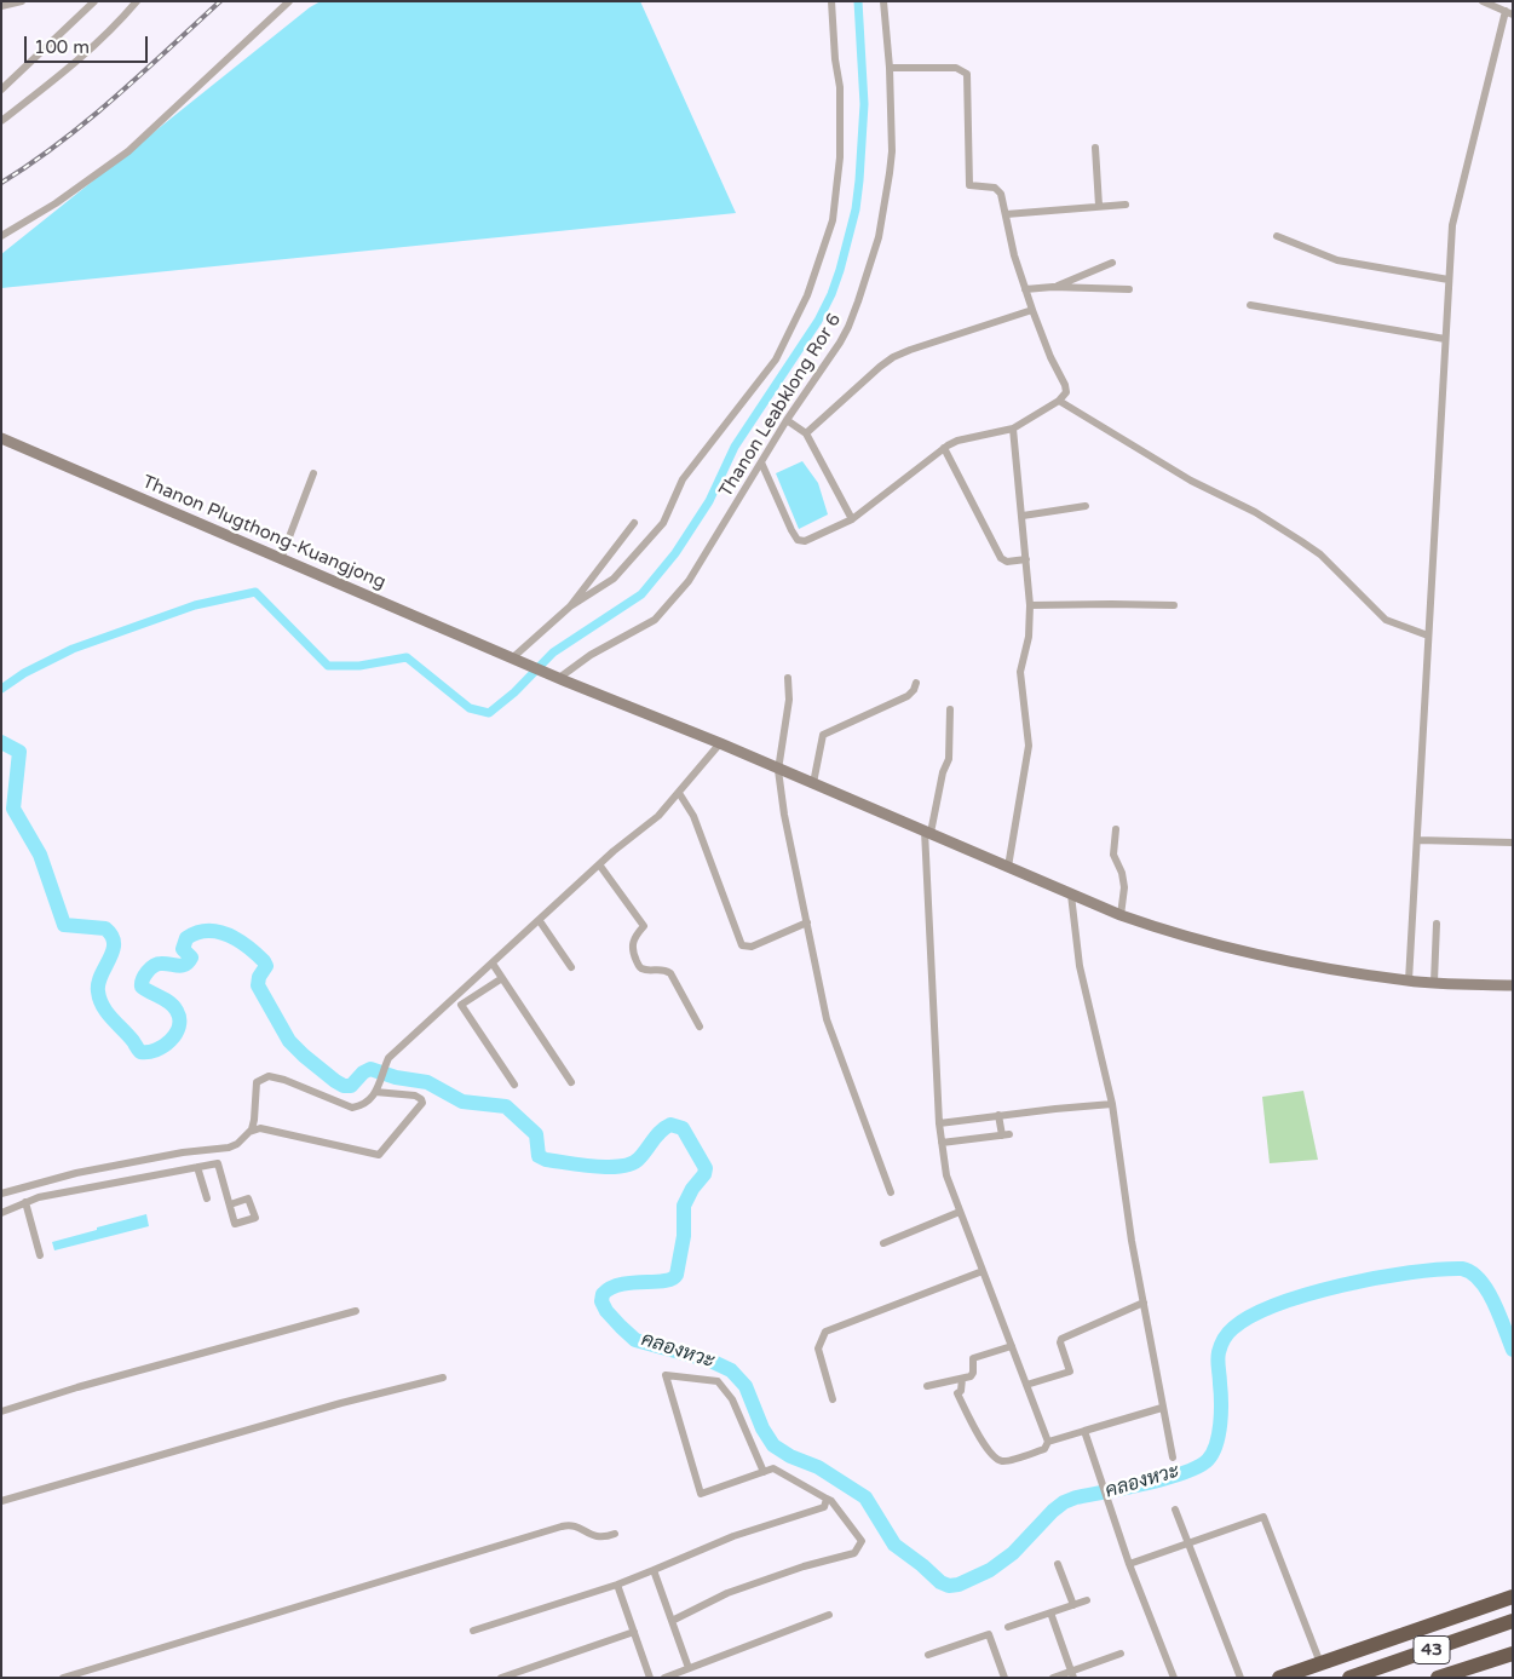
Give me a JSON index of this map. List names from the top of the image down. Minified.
{"streets":{"highway":["43"],"street":["Thanon Leabklong Ror 6","Thanon Plugthong-Kuangjong"]},"crossings":[["Thanon Leabklong Ror 6","Thanon Plugthong-Kuangjong"]],"water":["คลองหวะ"],"scale_bar":"100 m"}
